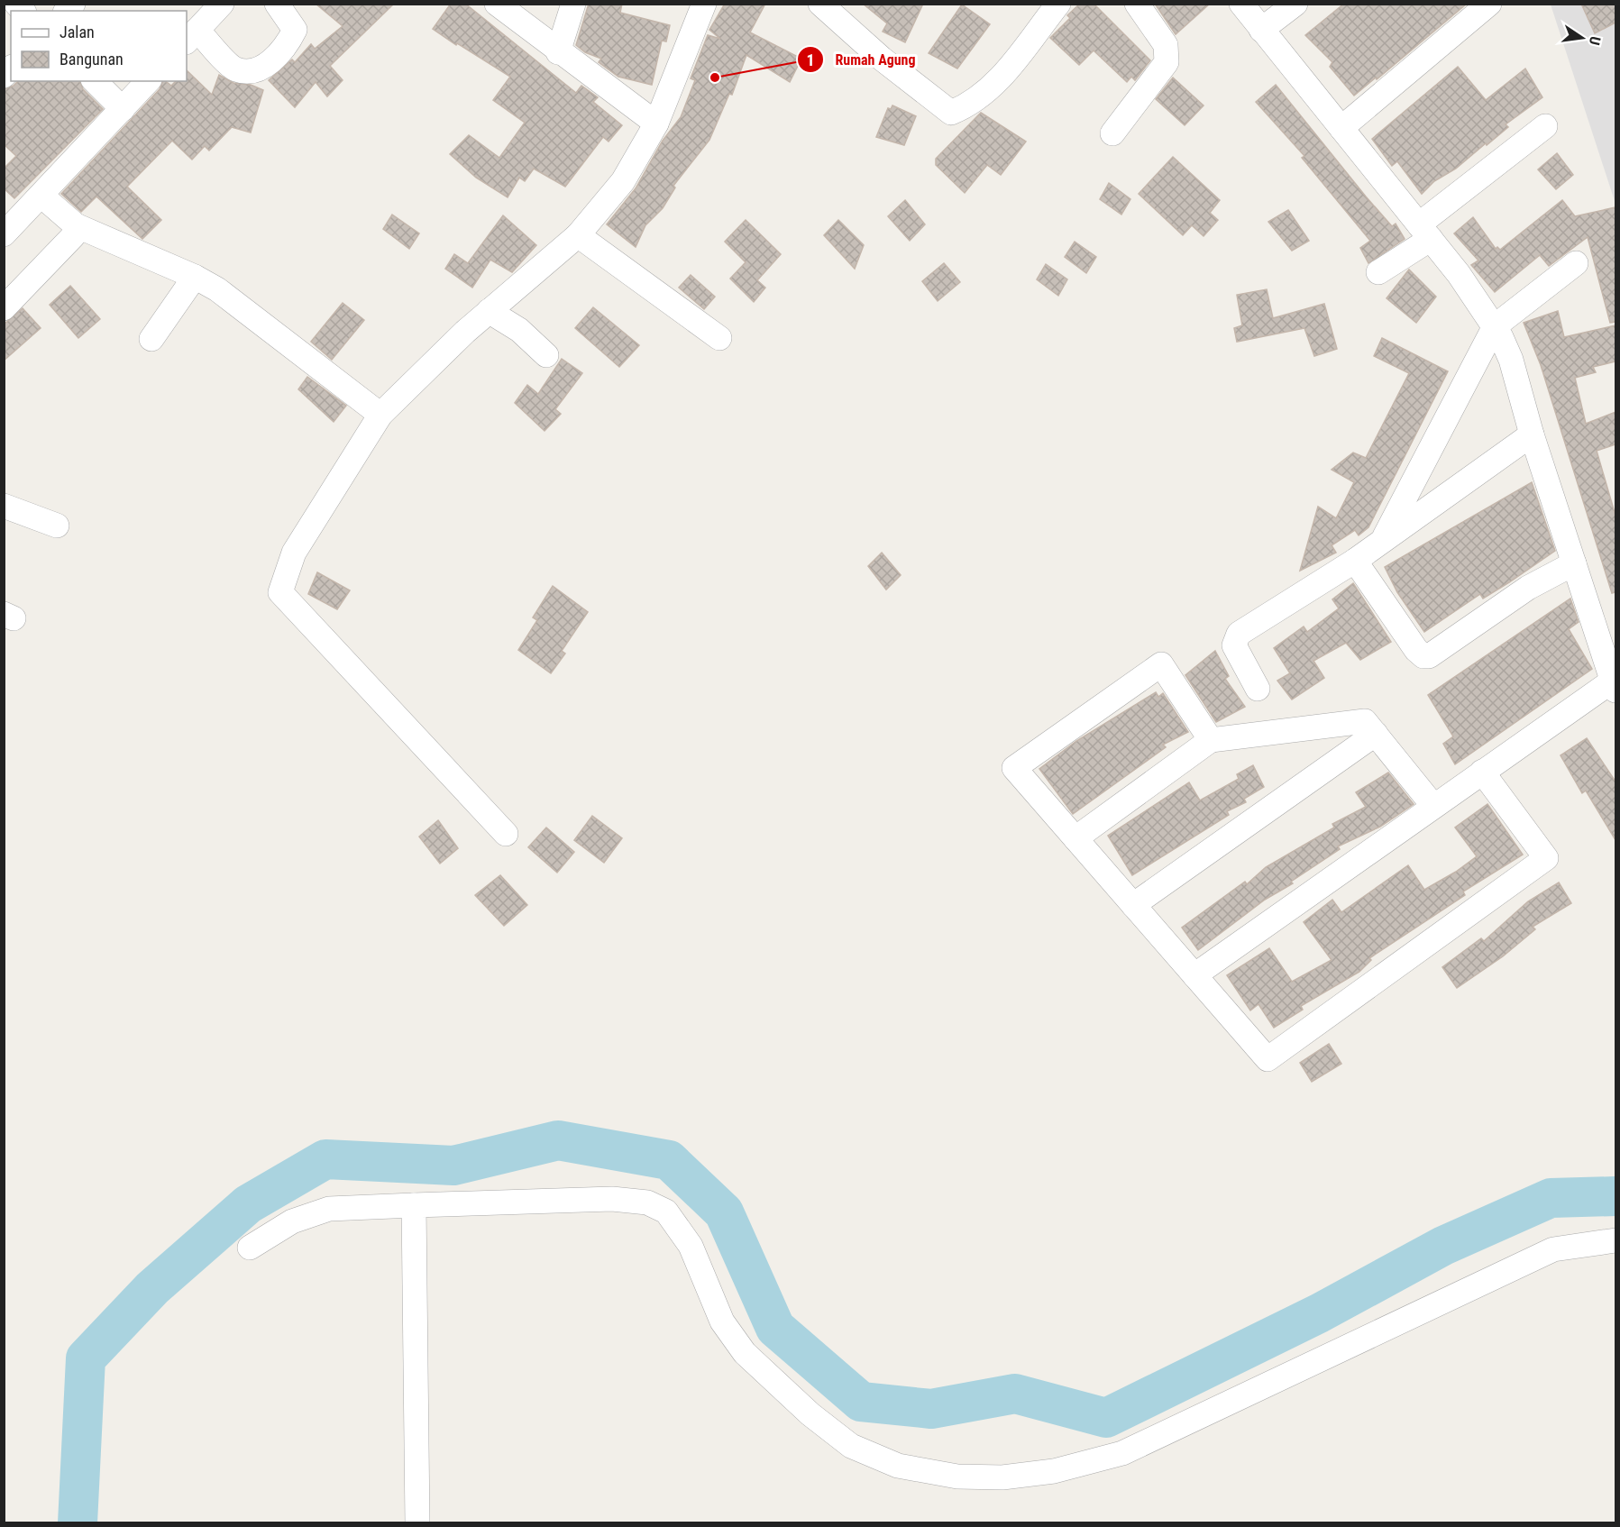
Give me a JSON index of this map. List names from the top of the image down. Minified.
{"places":["Rumah Agung"],"legend":["Jalan","Bangunan"],"north":"right"}
